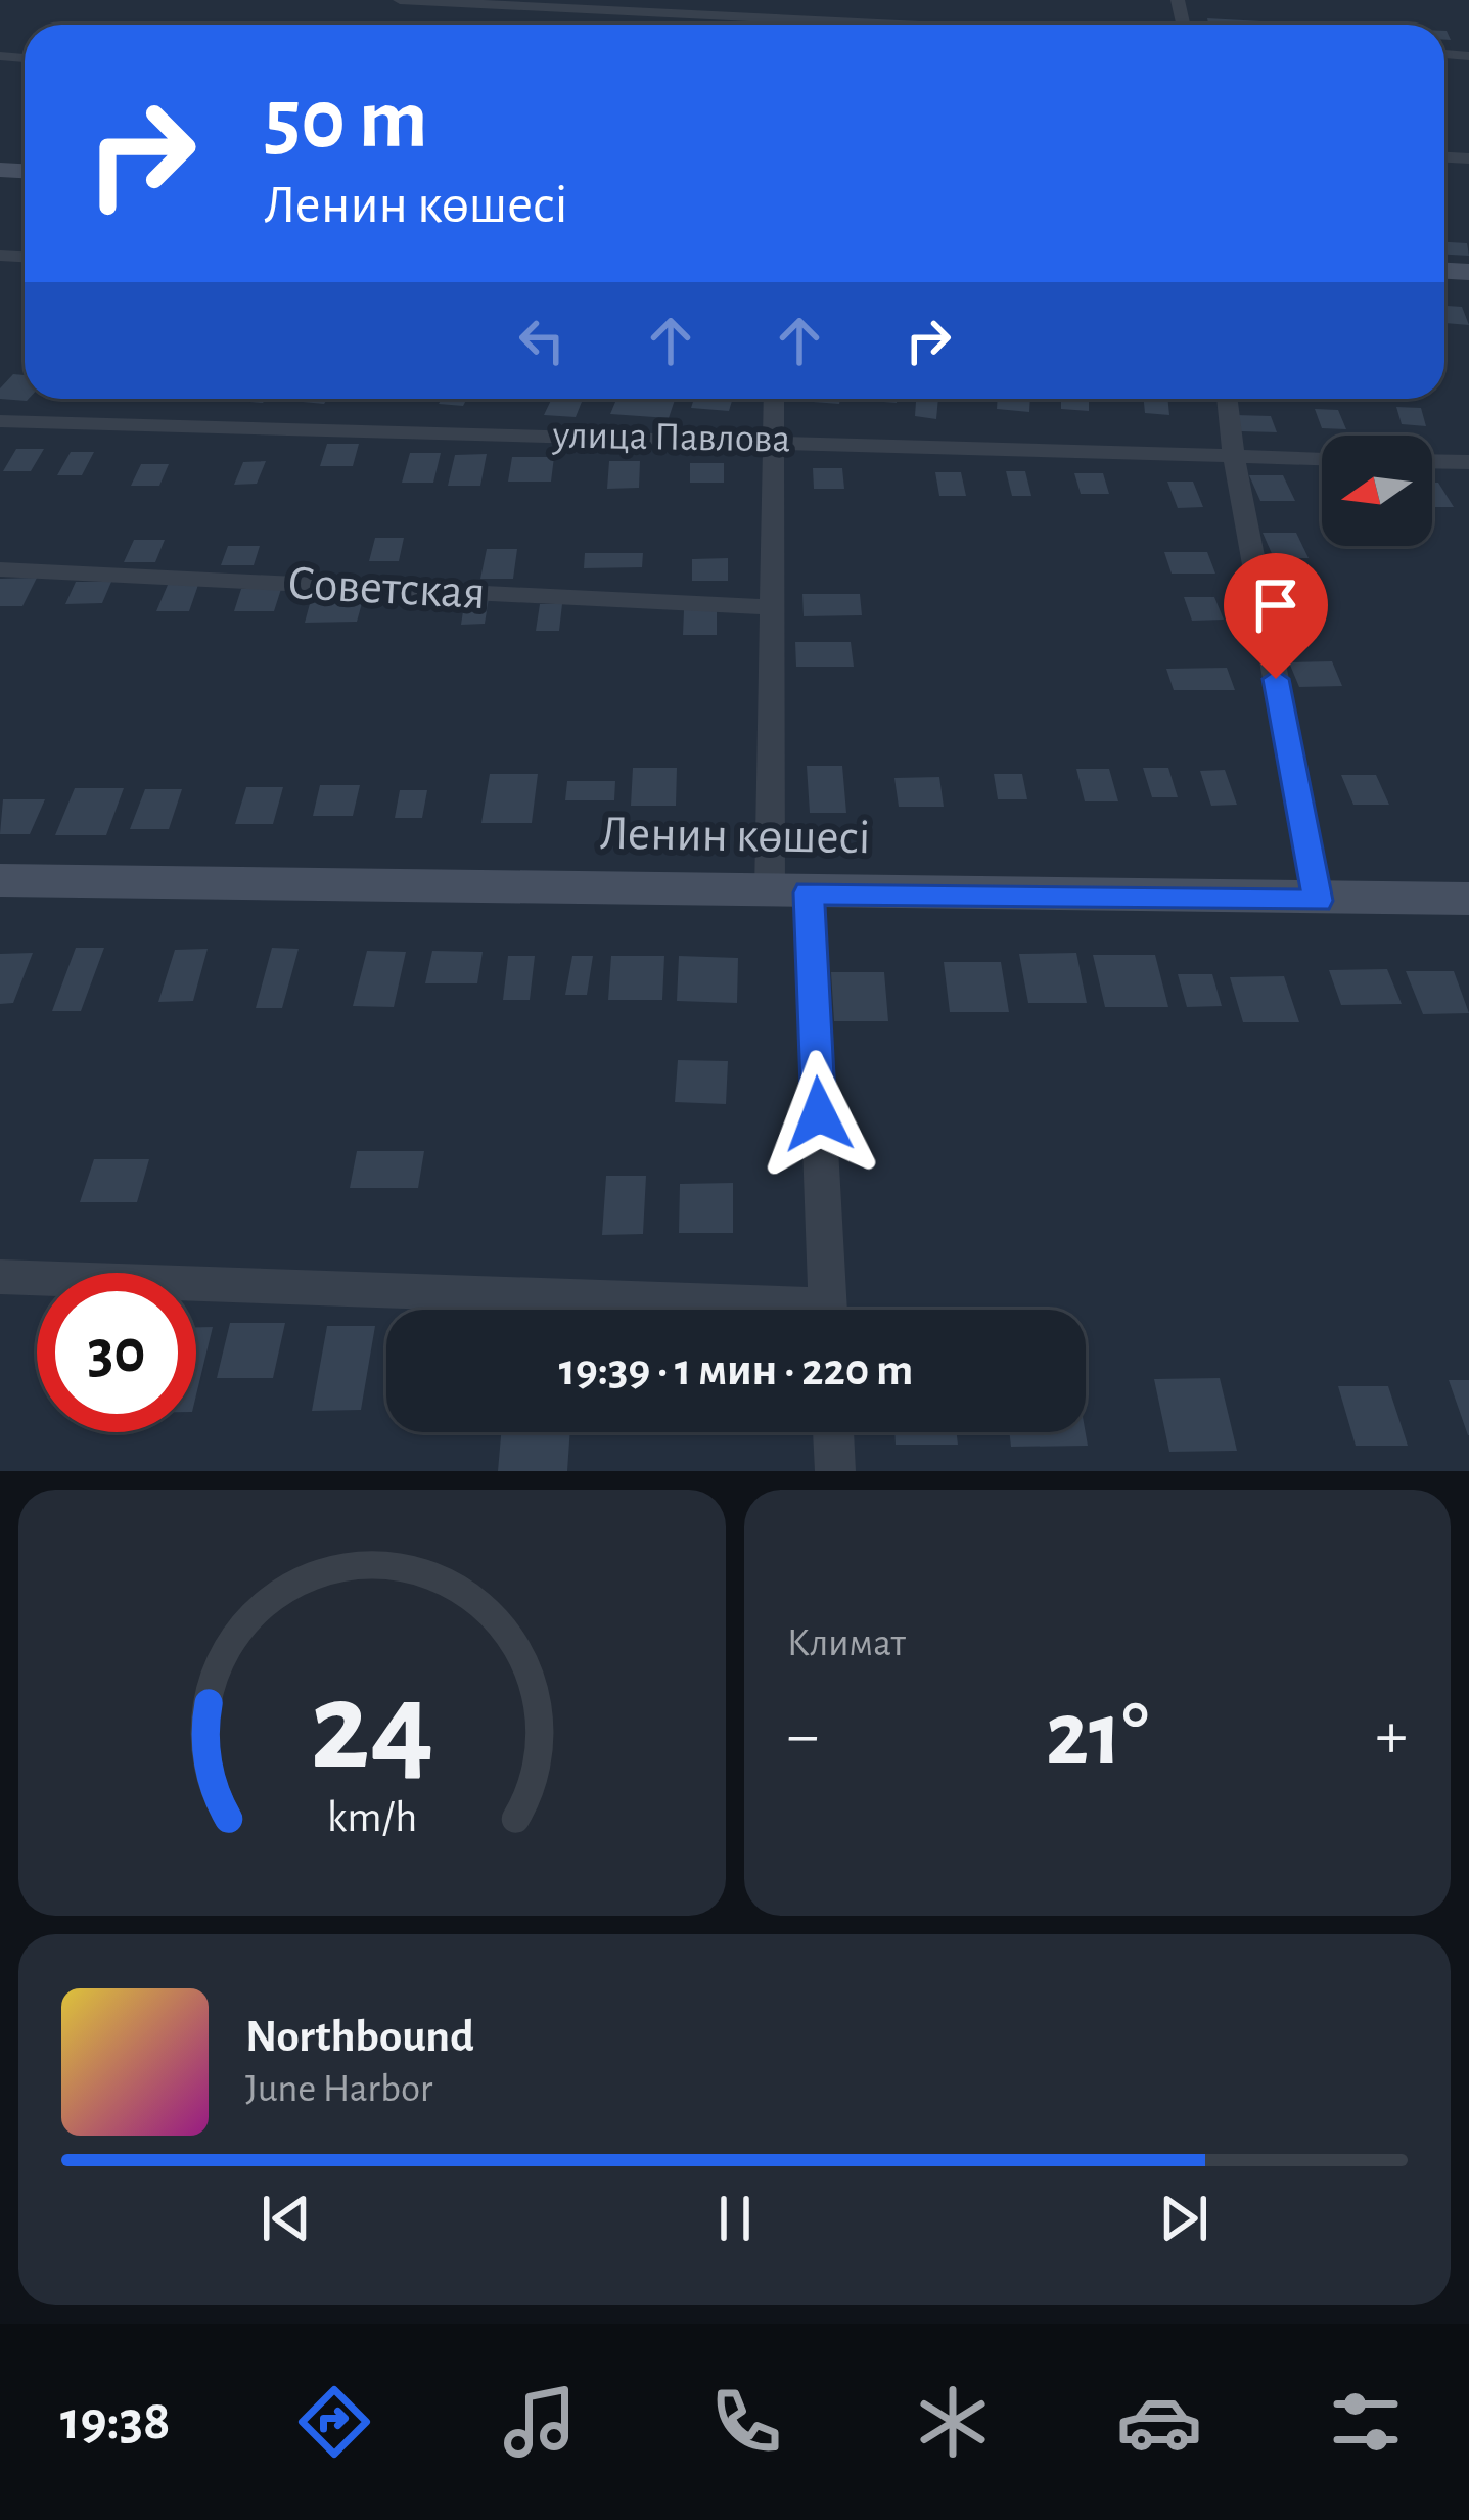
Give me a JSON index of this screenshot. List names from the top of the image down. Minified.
{"streets":{"street":["улица Павлова","Советская","Ленин көшесі"]},"north":"left","page":{"turn":["50 m","Ленин көшесі"],"limit":"30","trip":"19:39 · 1 мин · 220 m","tile":"Климат","heat":["−","21°","+"],"song":["Northbound","June Harbor"],"tabs":"19:38","gauge":["24","km/h"]}}
